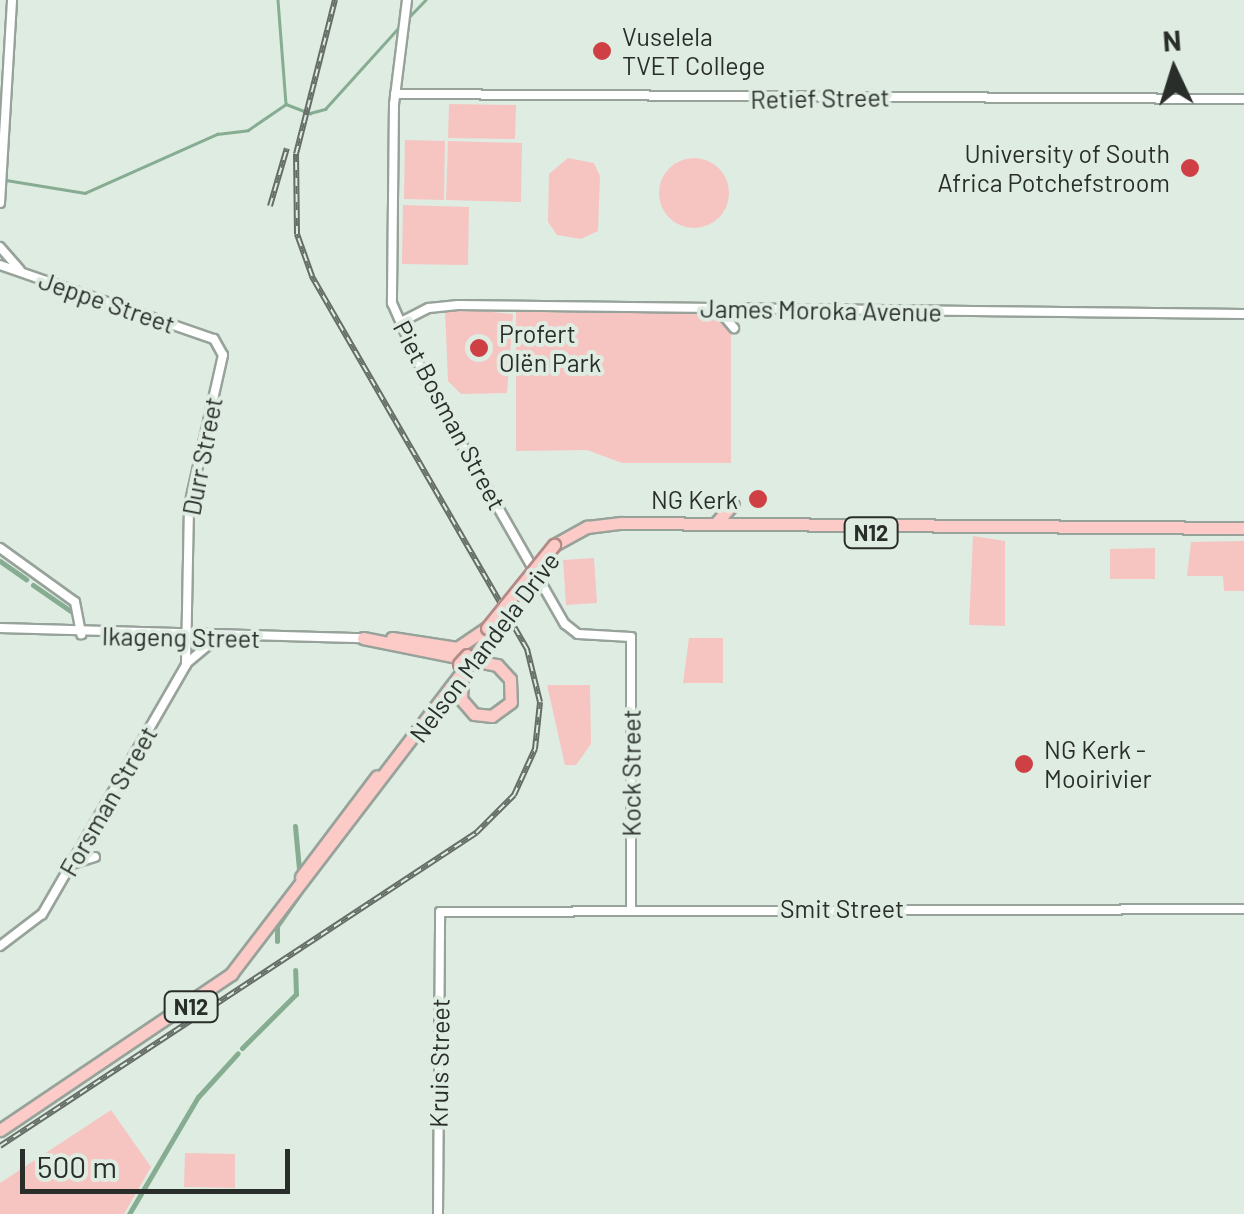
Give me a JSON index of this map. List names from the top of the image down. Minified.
{"streets":{"highway":["N12","Nelson Mandela Drive"],"street":["Retief Street","Jeppe Street","James Moroka Avenue","Piet Bosman Street","Durr Street","Ikageng Street","Kock Street","Forsman Street","Smit Street","Kruis Street"]},"crossings":[["Retief Street","Piet Bosman Street"],["Jeppe Street","Durr Street"],["James Moroka Avenue","Piet Bosman Street"],["Piet Bosman Street","Kock Street"],["Durr Street","Ikageng Street"],["Durr Street","Forsman Street"],["Ikageng Street","Forsman Street"],["Kock Street","Smit Street"],["Smit Street","Kruis Street"]],"places":["Vuselela TVET College","University of South Africa Potchefstroom","Profert Olën Park","NG Kerk","NG Kerk - Mooirivier"],"scale_bar":"500 m","north":"top"}
